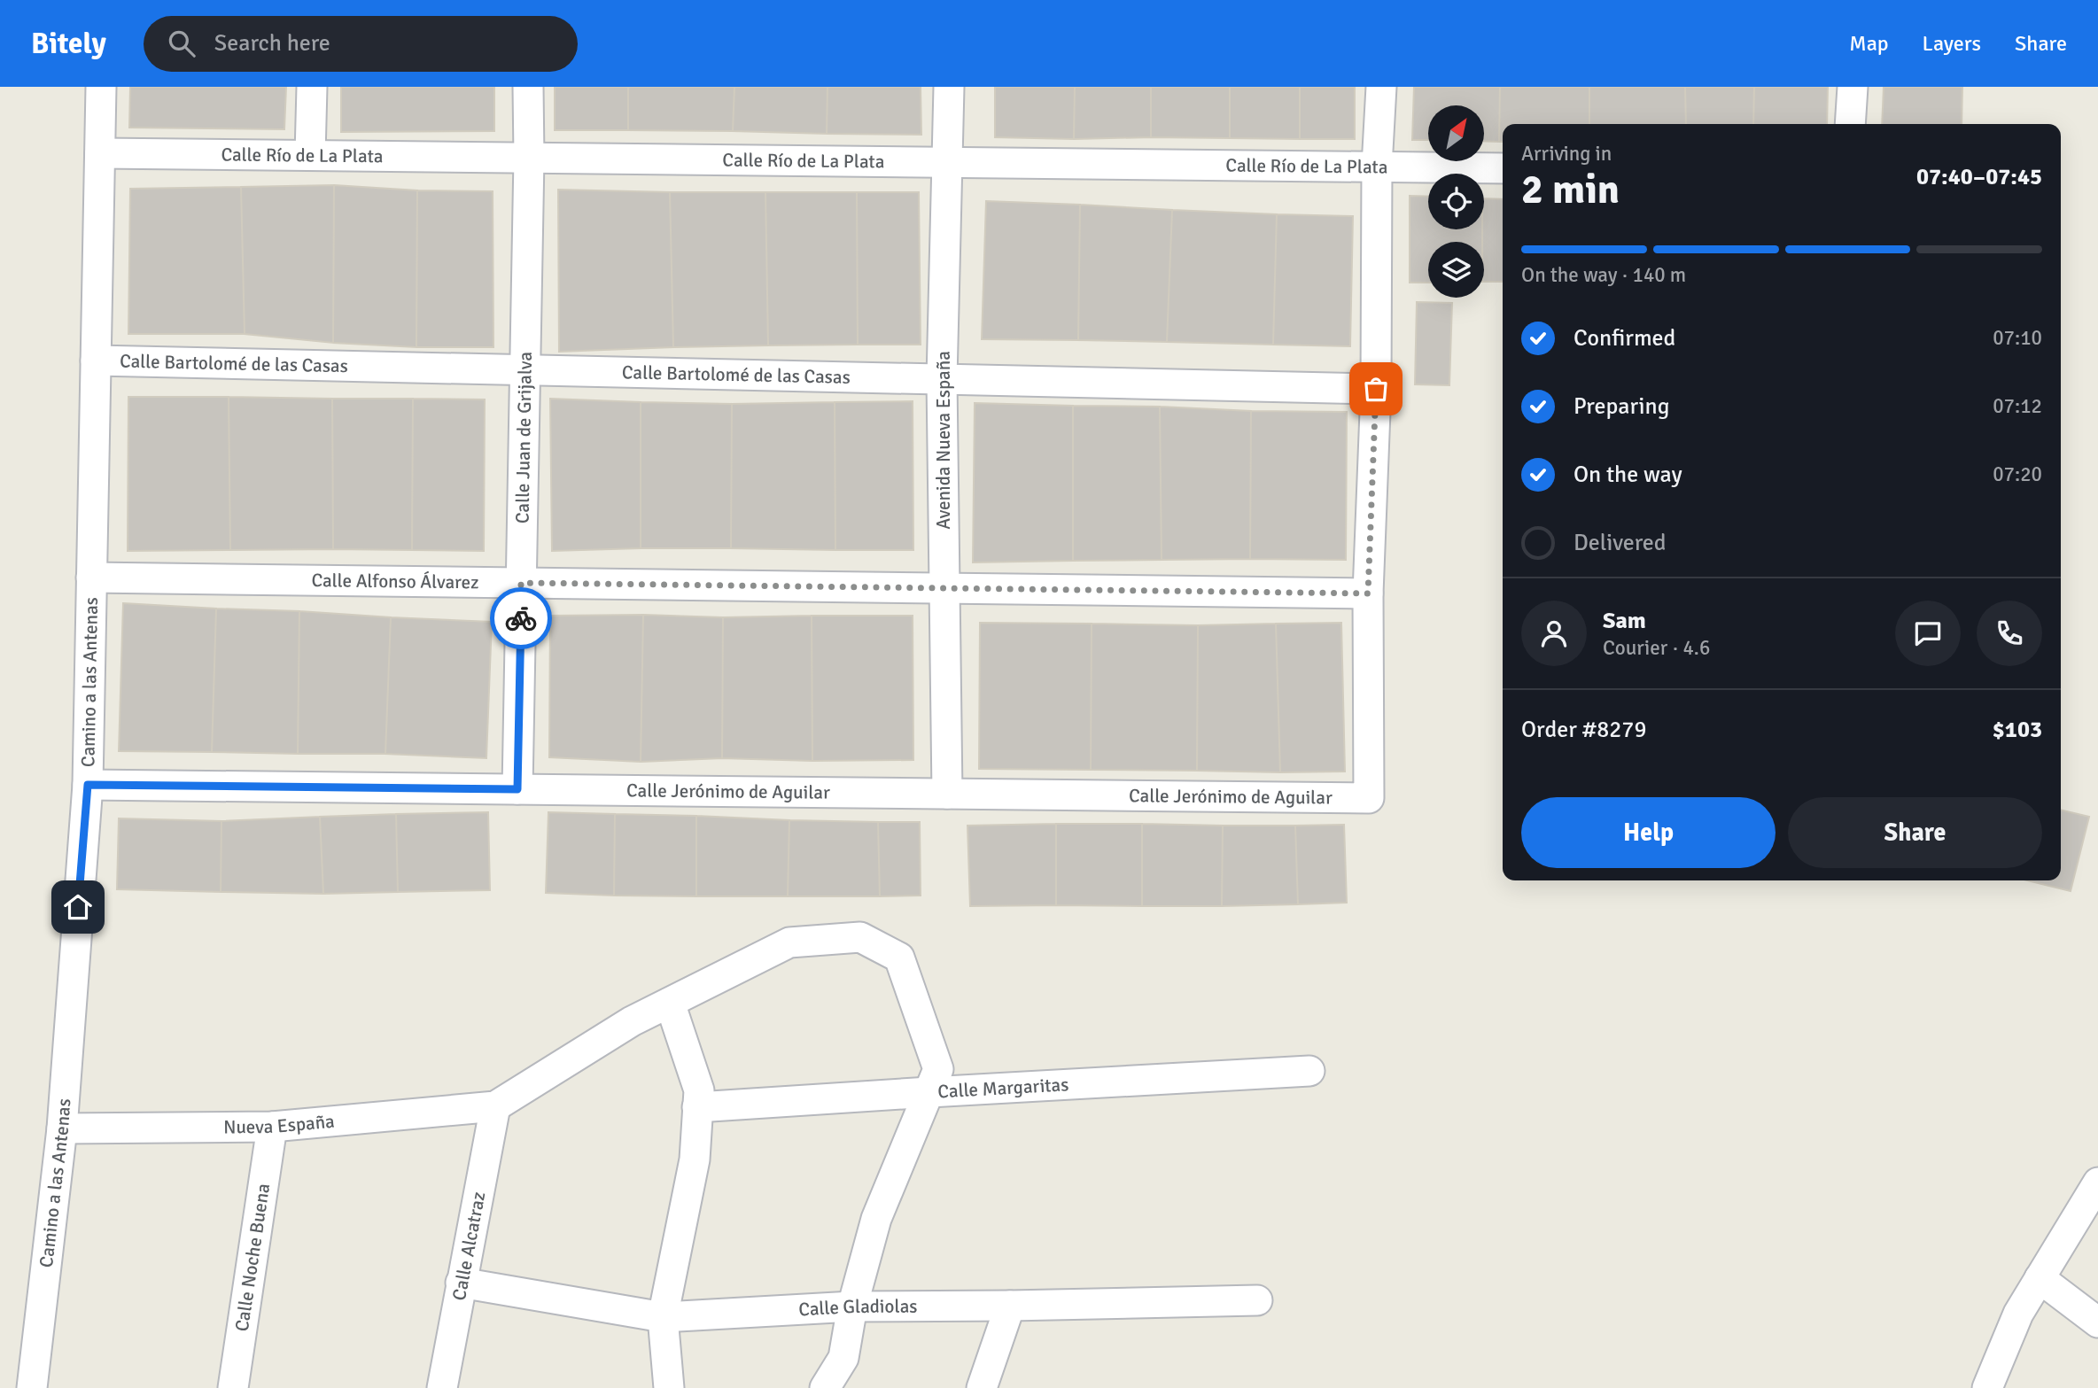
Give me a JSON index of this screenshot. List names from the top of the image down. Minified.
{"streets":{"street":["Calle Río de La Plata","Calle Bartolomé de las Casas","Calle Juan de Grijalva","Avenida Nueva España","Calle Alfonso Álvarez","Camino a las Antenas","Calle Jerónimo de Aguilar","Calle Margaritas","Nueva España","Calle Alcatraz","Calle Noche Buena","Calle Gladiolas"]},"crossings":[["Calle Río de La Plata","Calle Juan de Grijalva"],["Calle Río de La Plata","Avenida Nueva España"],["Calle Río de La Plata","Camino a las Antenas"],["Calle Bartolomé de las Casas","Calle Juan de Grijalva"],["Calle Bartolomé de las Casas","Avenida Nueva España"],["Calle Bartolomé de las Casas","Camino a las Antenas"],["Calle Juan de Grijalva","Calle Alfonso Álvarez"],["Calle Juan de Grijalva","Calle Jerónimo de Aguilar"],["Avenida Nueva España","Calle Alfonso Álvarez"],["Avenida Nueva España","Calle Jerónimo de Aguilar"],["Calle Alfonso Álvarez","Camino a las Antenas"],["Calle Alfonso Álvarez","Calle Jerónimo de Aguilar"],["Camino a las Antenas","Calle Jerónimo de Aguilar"],["Camino a las Antenas","Nueva España"],["Nueva España","Calle Alcatraz"],["Nueva España","Calle Noche Buena"],["Calle Alcatraz","Calle Gladiolas"]],"north":"top right","page":{"header":"Bitely","search":"Search here","nav":["Map","Layers","Share"],"heading":["2 min","Arriving in","07:40–07:45"],"panel":["Sam","Courier · 4.6","Order #8279","$103"],"bar":"On the way · 140 m","list":[["Confirmed","07:10"],["Preparing","07:12"],["On the way","07:20"],"Delivered"],"buttons":["Help","Share"]}}
